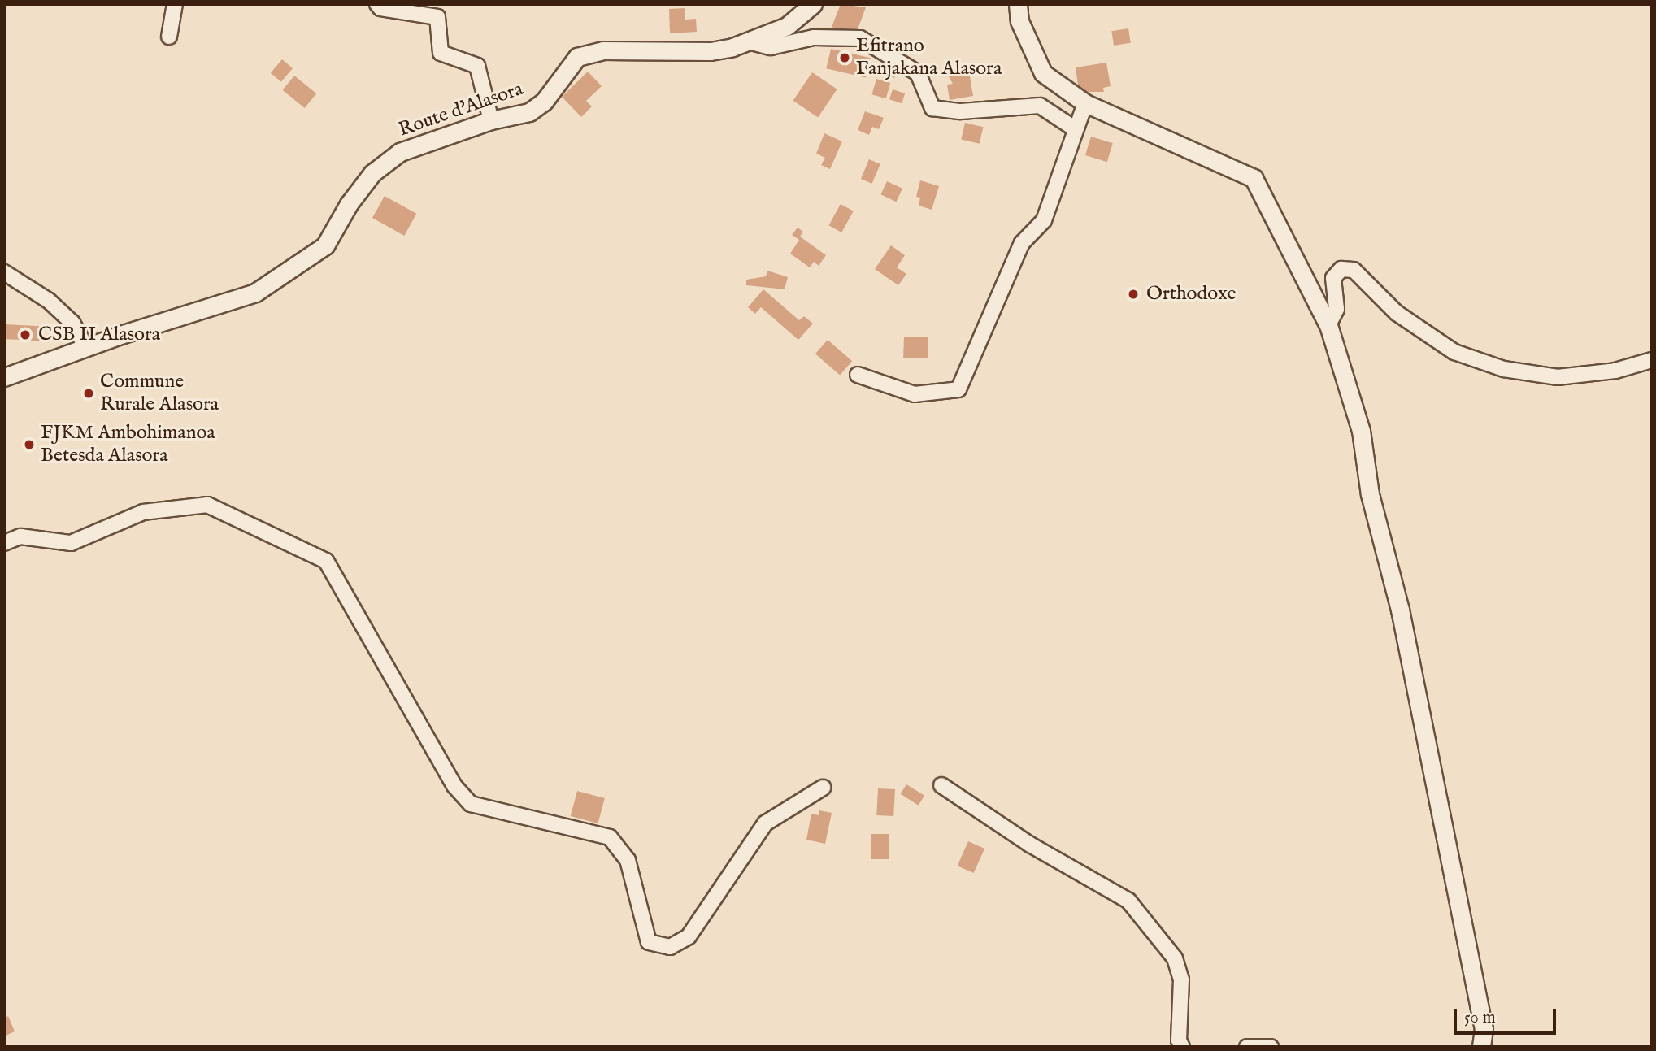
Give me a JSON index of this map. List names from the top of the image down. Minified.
{"streets":{"street":["Route d'Alasora"]},"places":["Efitrano Fanjakana Alasora","Orthodoxe","CSB II Alasora","Commune Rurale Alasora","FJKM Ambohimanoa Betesda Alasora"],"scale_bar":"50 m"}
